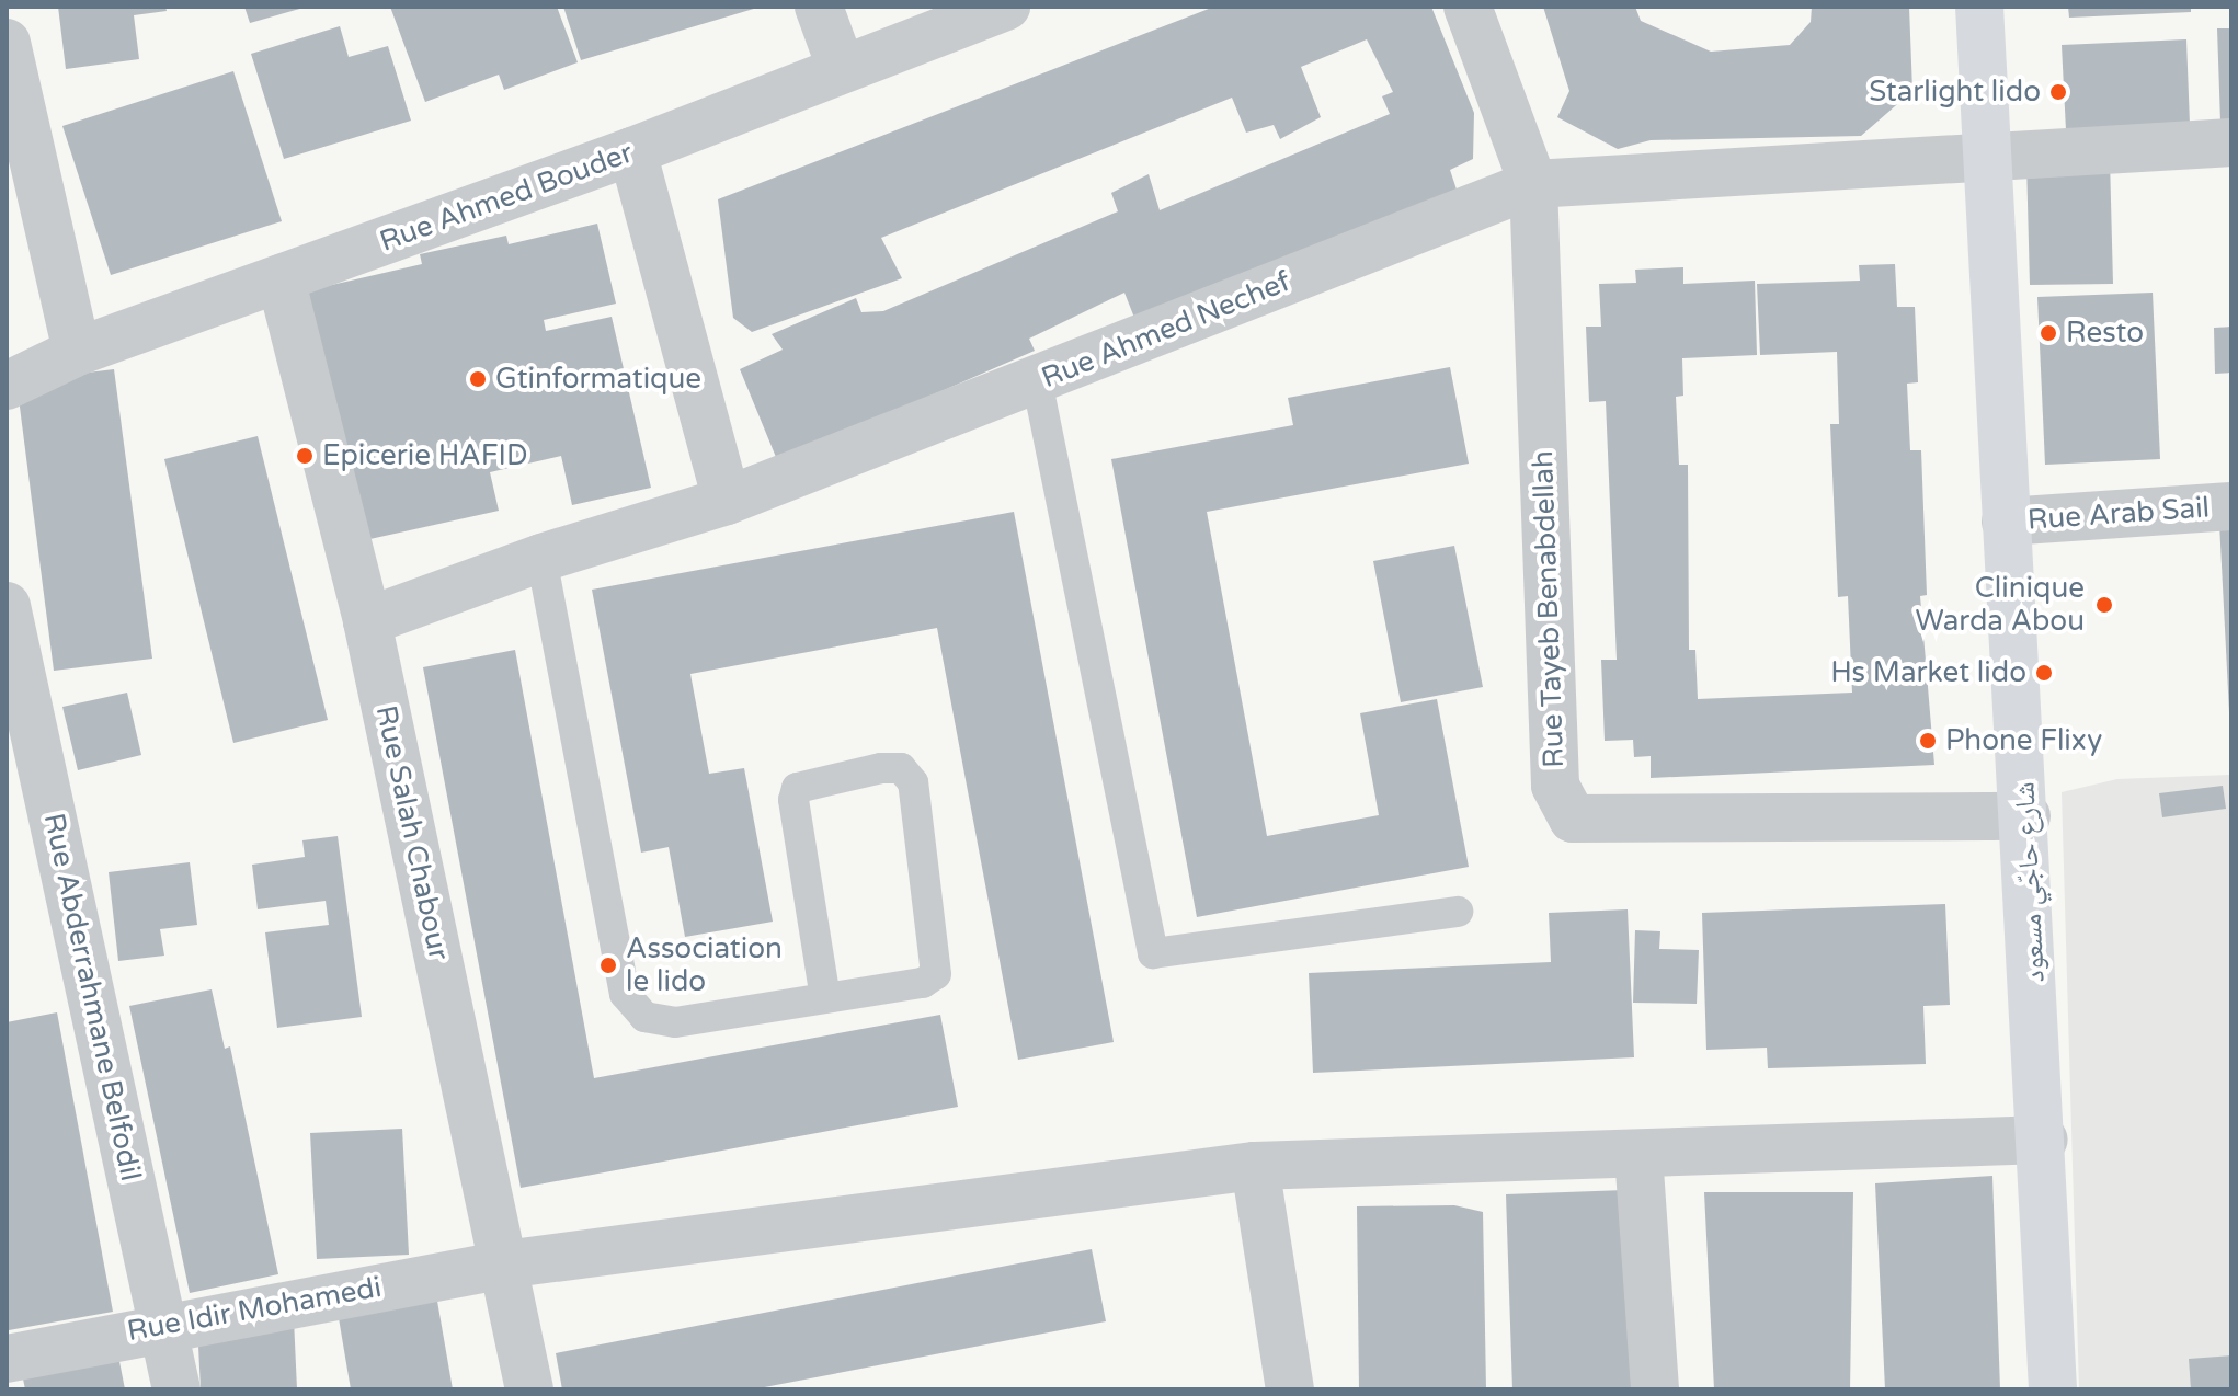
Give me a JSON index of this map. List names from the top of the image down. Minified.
{"streets":{"main road":["شارع حاجّي مسعود"],"street":["Rue Ahmed Bouder","Rue Ahmed Nechef","Rue Arab Sail","Rue Tayeb Benabdellah","Rue Salah Chabour","Rue Abderrahmane Belfodil","Rue Idir Mohamedi"]},"crossings":[["Rue Ahmed Bouder","Rue Salah Chabour"],["Rue Ahmed Nechef","Rue Tayeb Benabdellah"],["Rue Ahmed Nechef","Rue Salah Chabour"],["Rue Ahmed Nechef","شارع حاجّي مسعود"],["Rue Arab Sail","شارع حاجّي مسعود"],["Rue Tayeb Benabdellah","شارع حاجّي مسعود"],["Rue Salah Chabour","Rue Idir Mohamedi"],["شارع حاجّي مسعود","Rue Idir Mohamedi"],["Rue Abderrahmane Belfodil","Rue Idir Mohamedi"]],"places":["Starlight lido","Resto","Gtinformatique","Epicerie HAFID","Clinique Warda Abou","Hs Market lido","Phone Flixy","Association le lido"]}
